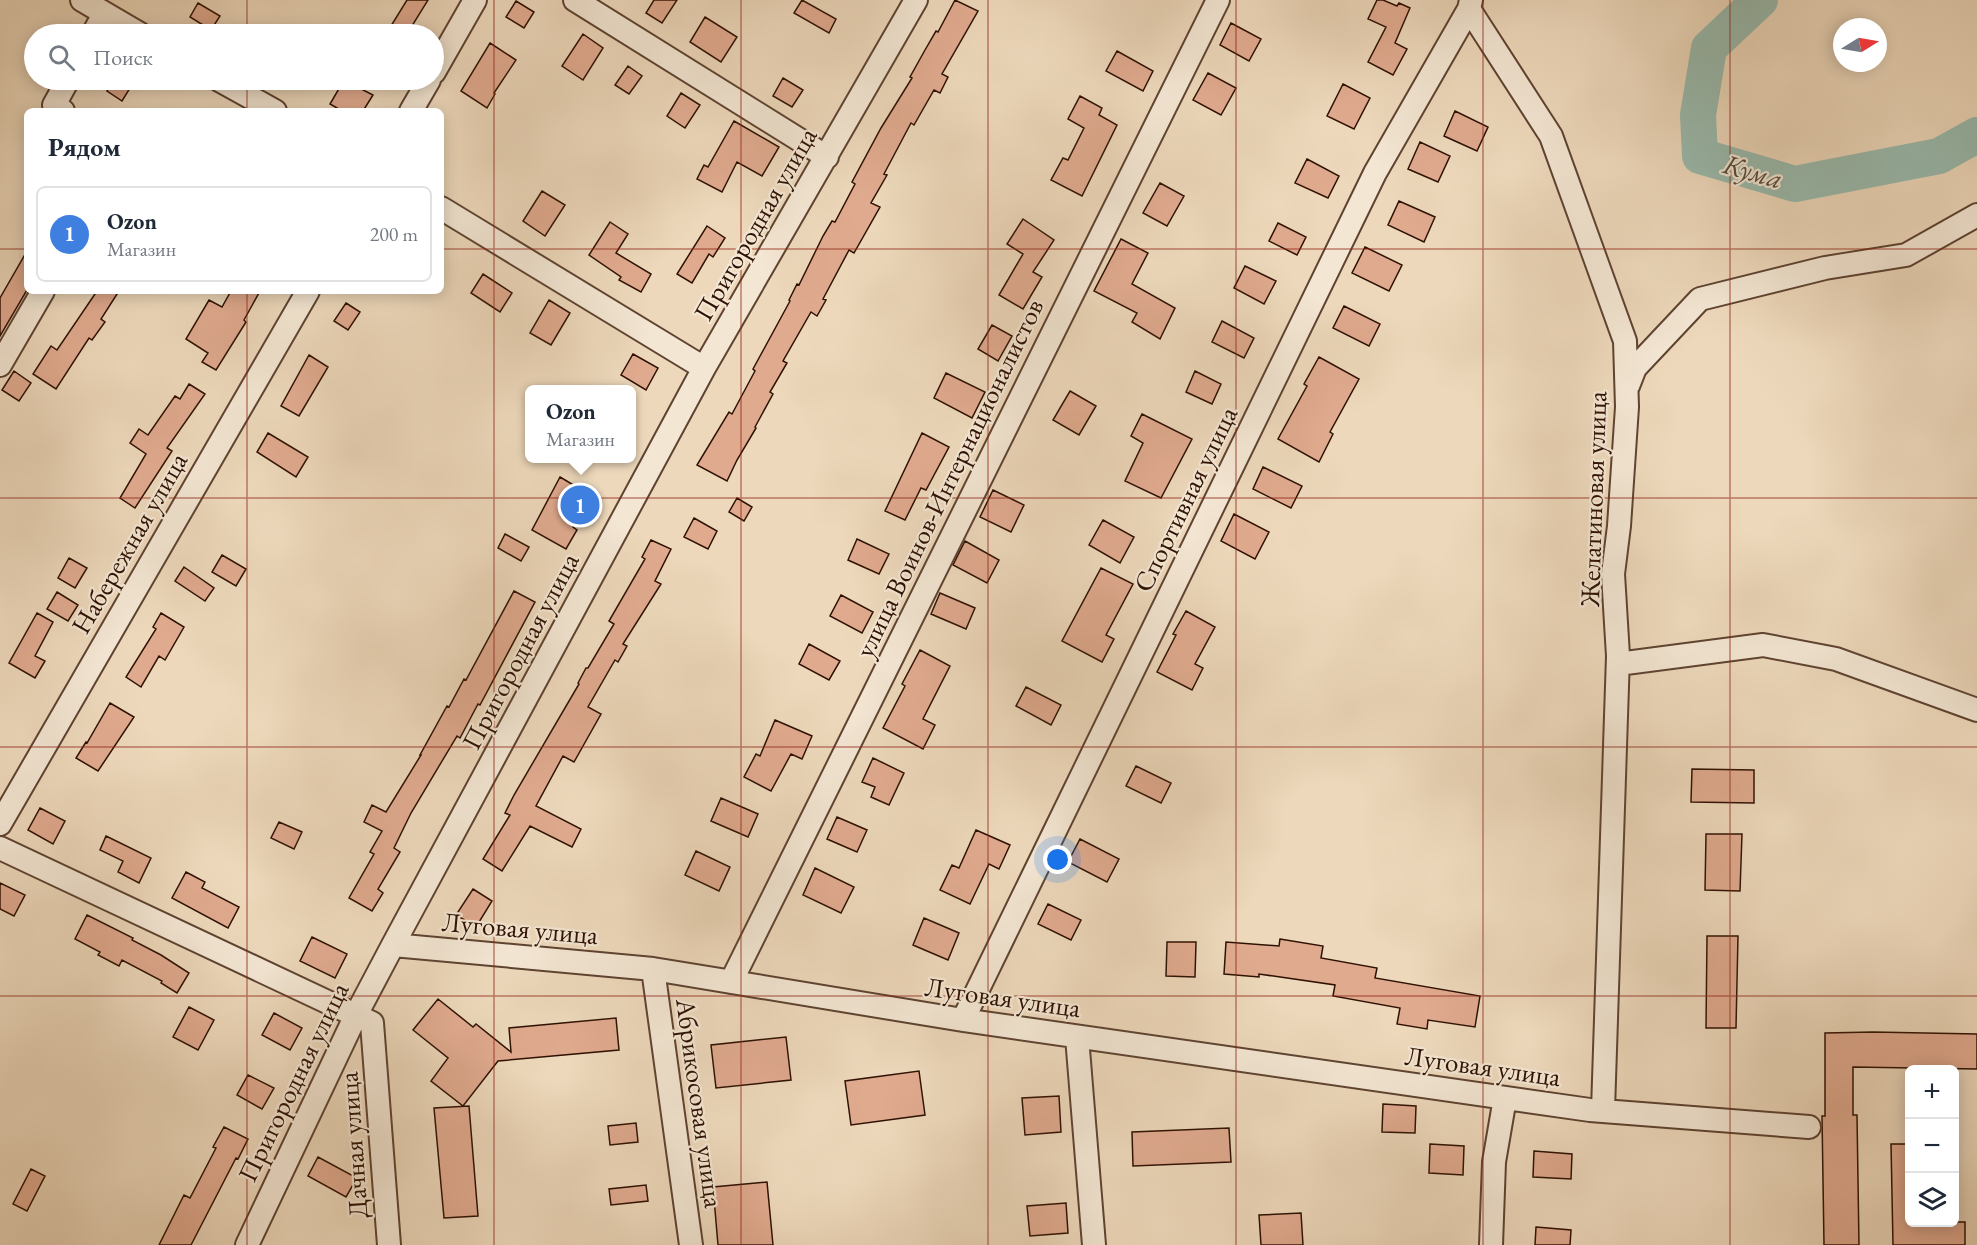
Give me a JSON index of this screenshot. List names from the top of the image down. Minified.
{"streets":{"street":["Пригородная улица","улица Воинов-Интернационалистов","Спортивная улица","Желатиновая улица","Набережная улица","Луговая улица","Абрикосовая улица","Дачная улица"]},"crossings":[["Пригородная улица","Луговая улица"],["Пригородная улица","Дачная улица"],["улица Воинов-Интернационалистов","Луговая улица"],["Спортивная улица","Желатиновая улица"],["Спортивная улица","Луговая улица"],["Желатиновая улица","Луговая улица"],["Луговая улица","Абрикосовая улица"]],"water":["Кума"],"north":"right","page":{"search":"Поиск","heading":"Рядом","list":[{"mark":"1","name":"Ozon","note":"Магазин","value":"200 m"}],"popup":["Ozon","Магазин"],"pins":"1","map_buttons":["+","−"]}}
